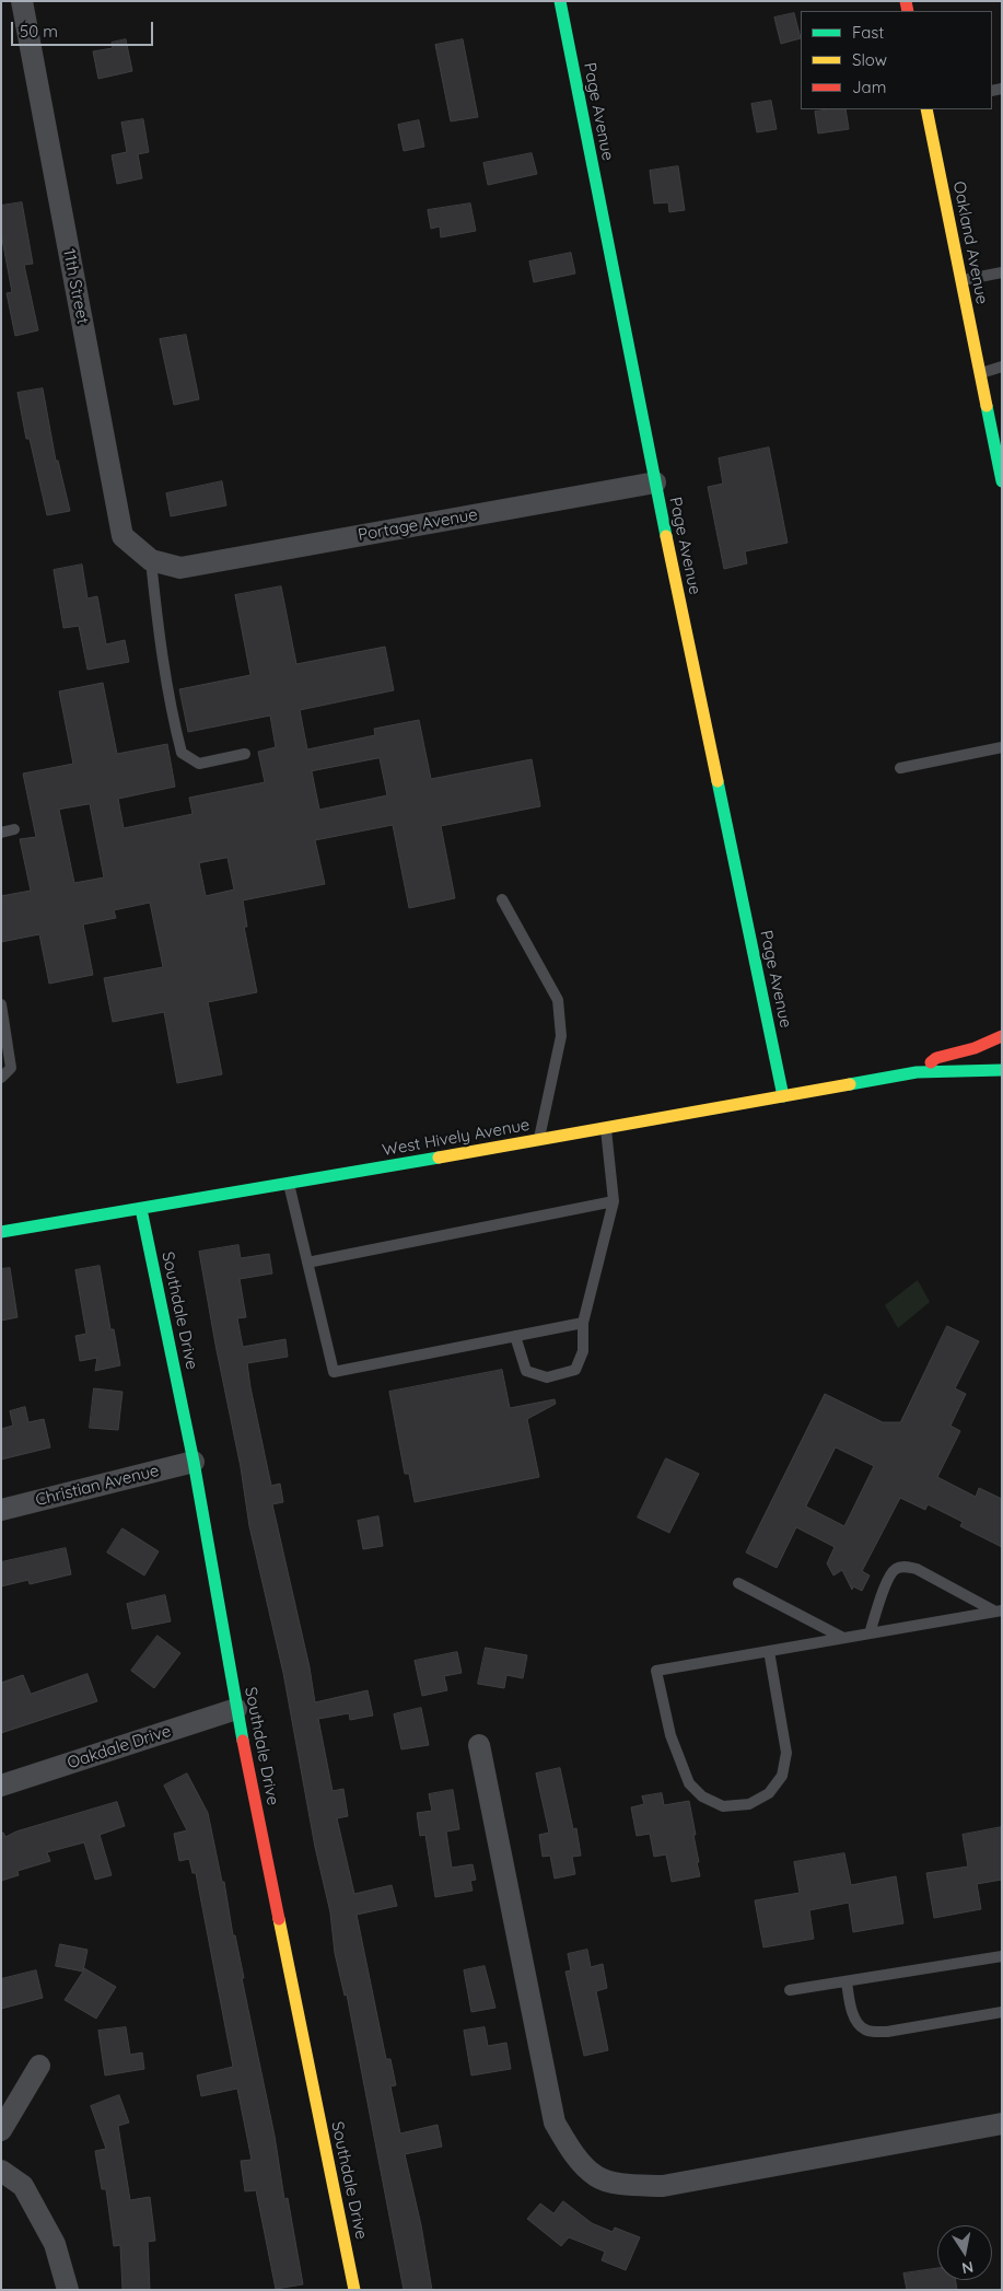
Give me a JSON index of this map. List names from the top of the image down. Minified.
{"streets":{"street":["Page Avenue","Oakland Avenue","11th Street","Portage Avenue","West Hively Avenue","Southdale Drive","Christian Avenue","Oakdale Drive"]},"crossings":[["Page Avenue","Portage Avenue"],["Page Avenue","West Hively Avenue"],["11th Street","Portage Avenue"],["West Hively Avenue","Southdale Drive"],["Southdale Drive","Christian Avenue"],["Southdale Drive","Oakdale Drive"]],"legend":["Fast","Slow","Jam"],"scale_bar":"50 m","north":"bottom"}
